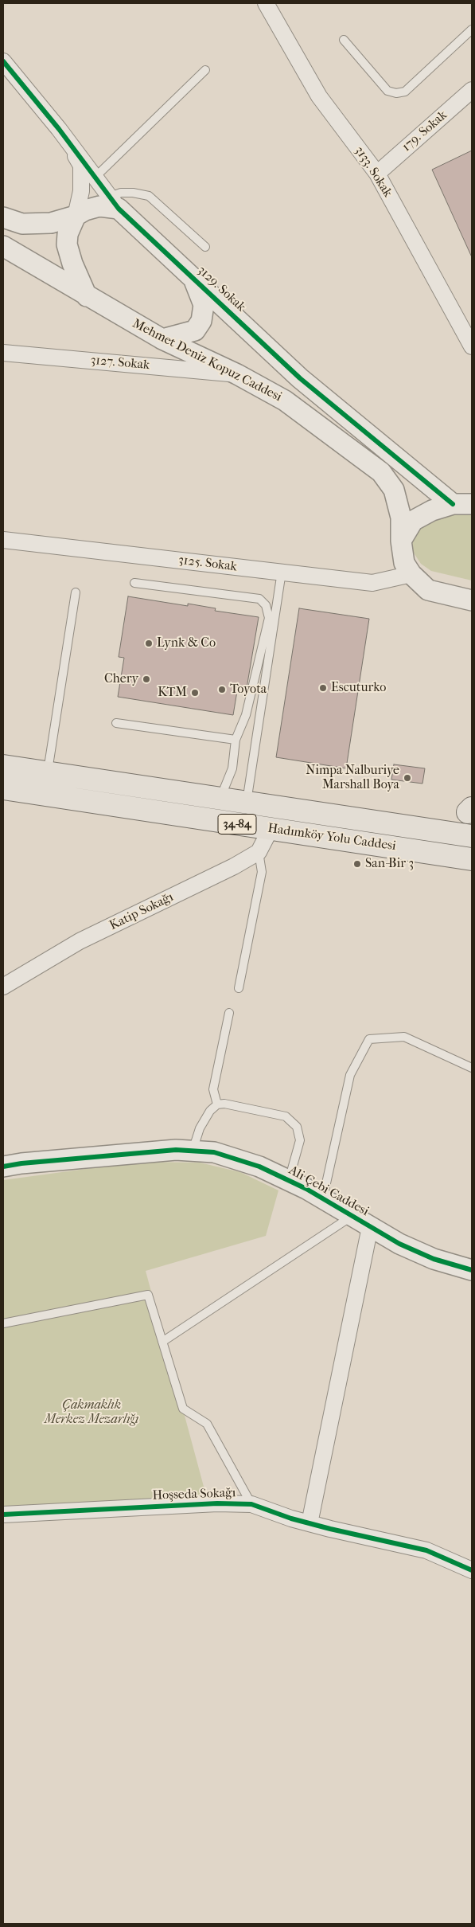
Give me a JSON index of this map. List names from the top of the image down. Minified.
{"streets":{"main road":["34-84","Hadımköy Yolu Caddesi"],"street":["179. Sokak","3133. Sokak","3129. Sokak","Mehmet Deniz Kopuz Caddesi","3127. Sokak","3125. Sokak","Katip Sokağı","Ali Çebi Caddesi","Hoşseda Sokağı"]},"crossings":[["179. Sokak","3133. Sokak"],["Mehmet Deniz Kopuz Caddesi","3127. Sokak"],["Mehmet Deniz Kopuz Caddesi","3125. Sokak"]],"parks":["Çakmaklık Merkez Mezarlığı"],"places":["Lynk & Co","Chery","Escuturko","Toyota","KTM","Nimpa Nalburiye Marshall Boya","San-Bir 3"]}
